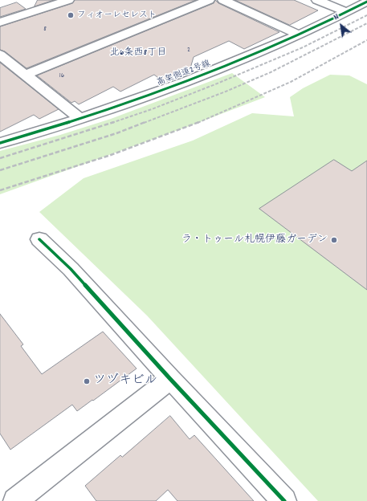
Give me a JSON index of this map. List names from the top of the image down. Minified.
{"streets":{"street":["高架側道2号線"]},"districts":["北6条西8丁目"],"places":["フィオーレセレスト","ラ・トゥール札幌伊藤ガーデン","ツヅキビル"],"house_numbers":["8","2","16"],"north":"top left"}
